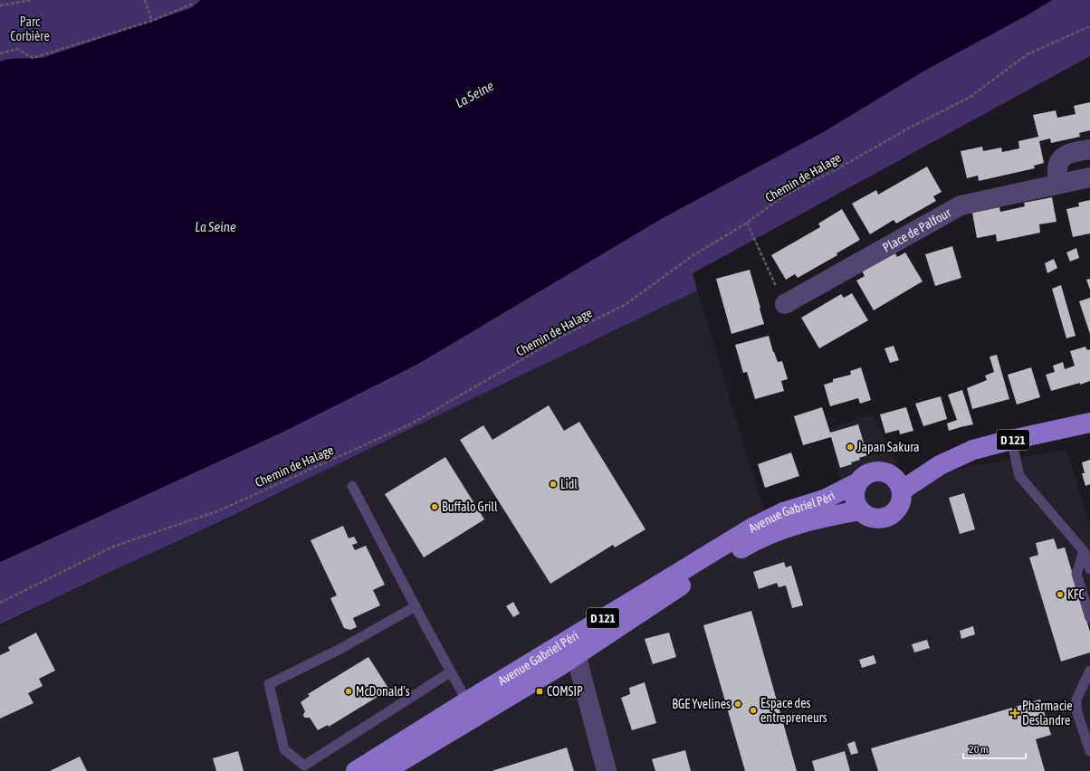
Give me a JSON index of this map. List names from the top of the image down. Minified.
{"streets":{"main road":["D 121","Avenue Gabriel Péri"],"street":["Place de Palfour"],"path":["Chemin de Halage"]},"water":["La Seine"],"parks":["Parc Corbière"],"places":{"other":["Japan Sakura","Lidl","Buffalo Grill","KFC","McDonald's","BGE Yvelines","Espace des entrepreneurs"],"transit":["COMSIP"],"health":["Pharmacie Deslandre"]},"scale_bar":"20 m"}
